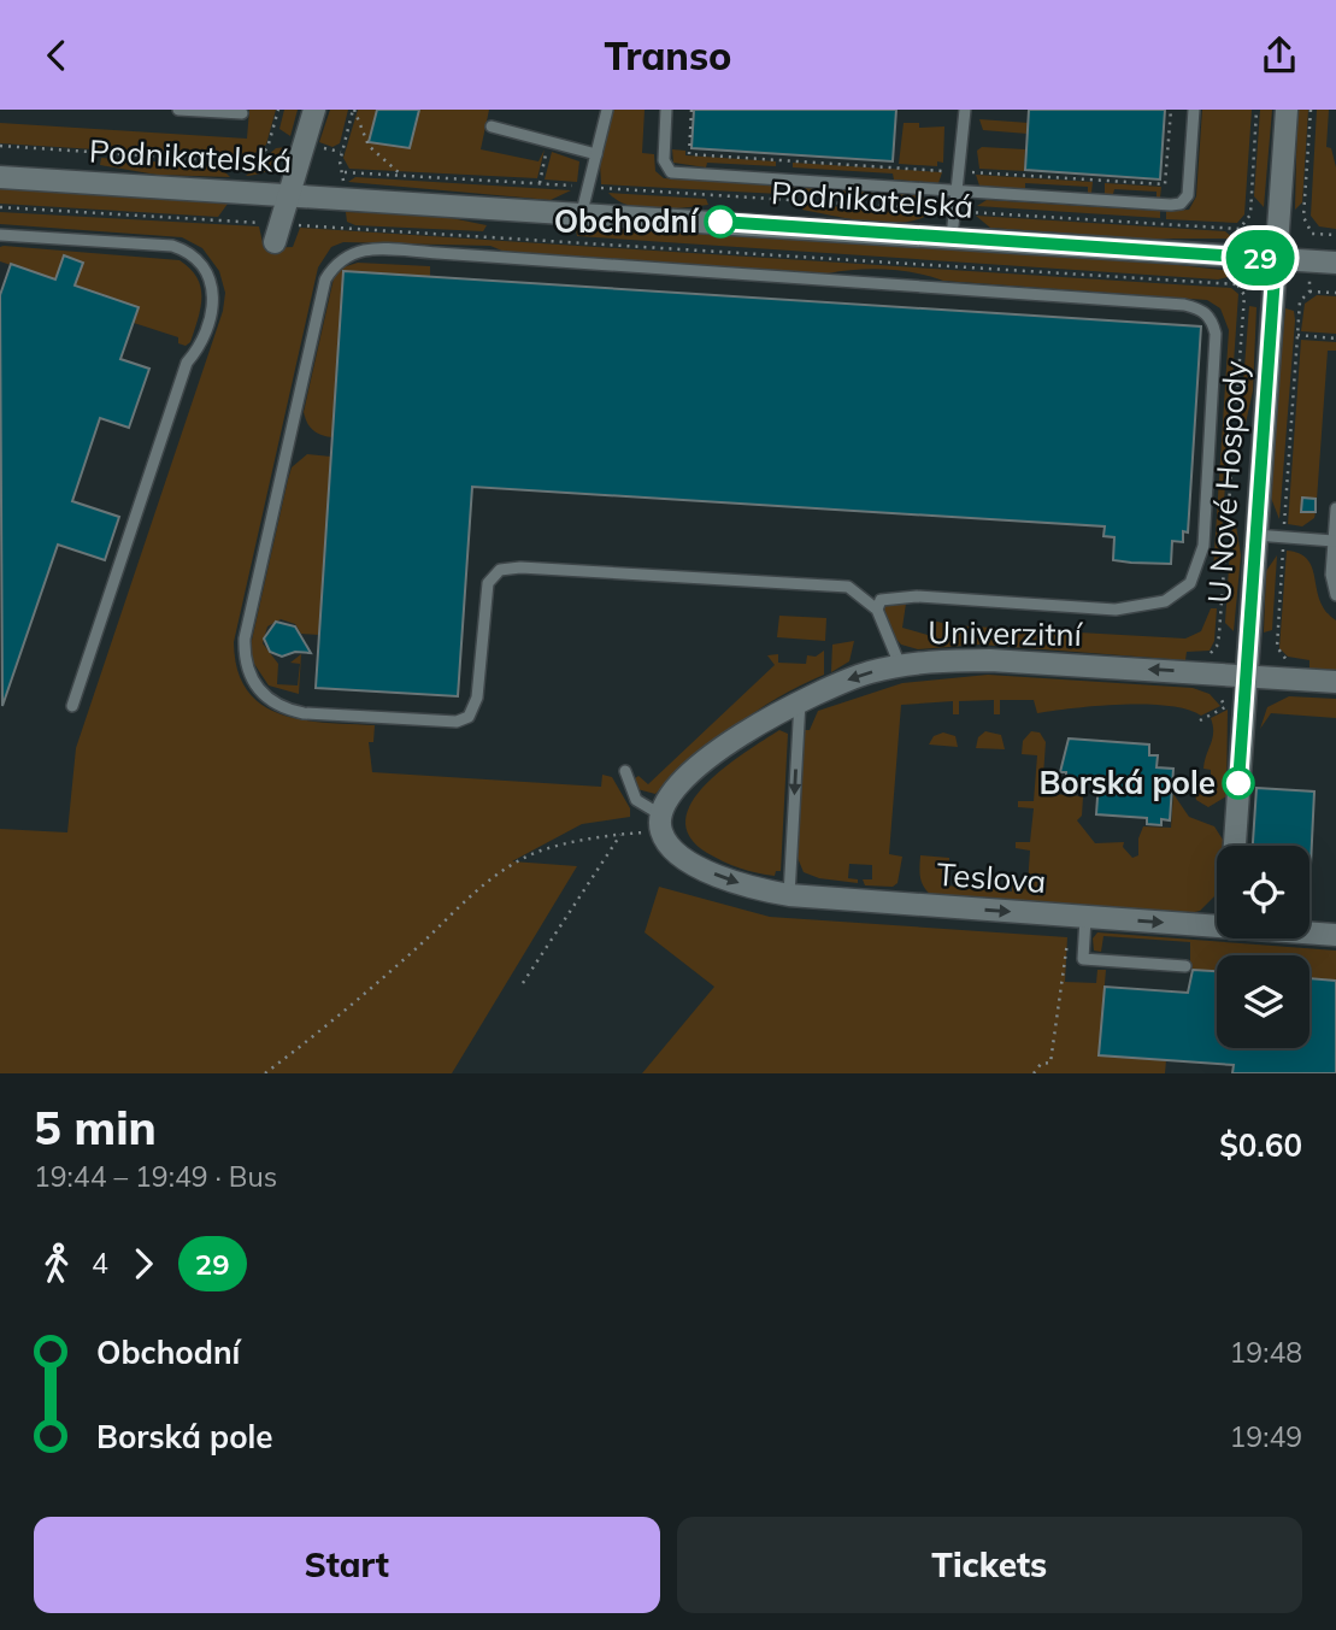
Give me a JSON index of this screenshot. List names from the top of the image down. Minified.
{"streets":{"street":["Podnikatelská","U Nové Hospody","Univerzitní","Teslova"]},"crossings":[["Podnikatelská","U Nové Hospody"],["U Nové Hospody","Univerzitní"],["Univerzitní","Teslova"]],"one_way":["Univerzitní","Teslova"],"places":["Obchodní","Borská pole"],"lines":["bus line 29"],"page":{"header":"Transo","on_map":"29","heading":["5 min","19:44 – 19:49 · Bus","$0.60"],"legs":["4","29"],"list":[{"name":"Obchodní","value":"19:48"},{"name":"Borská pole","value":"19:49"}],"buttons":["Start","Tickets"]}}
